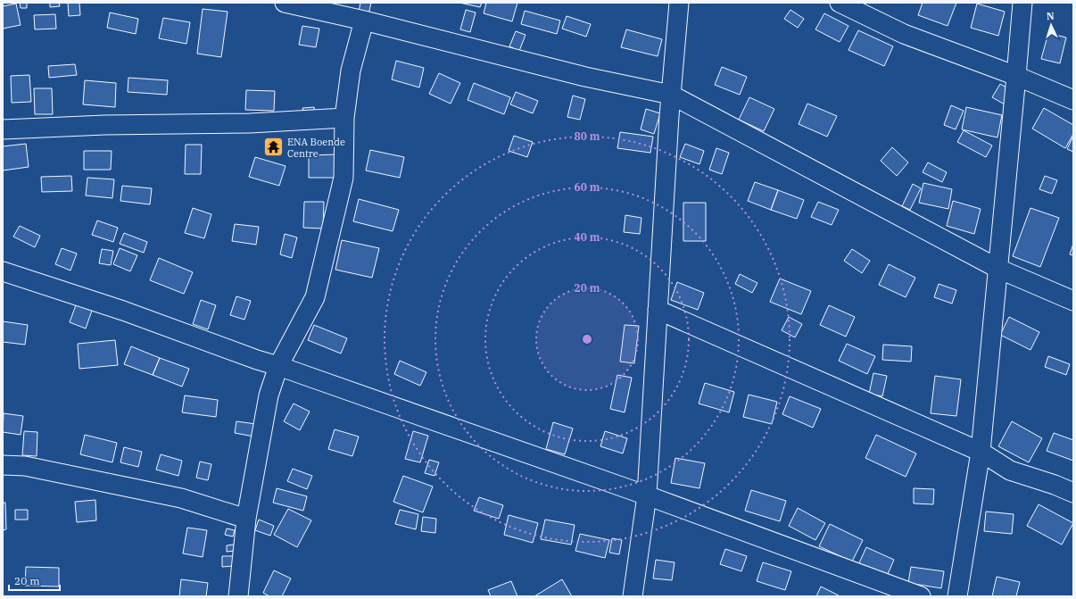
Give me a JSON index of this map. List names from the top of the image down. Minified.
{"places":{"temple":["ENA Boende Centre"]},"scale_bar":"20 m","north":"top","rings":["80 m","60 m","40 m","20 m"]}
